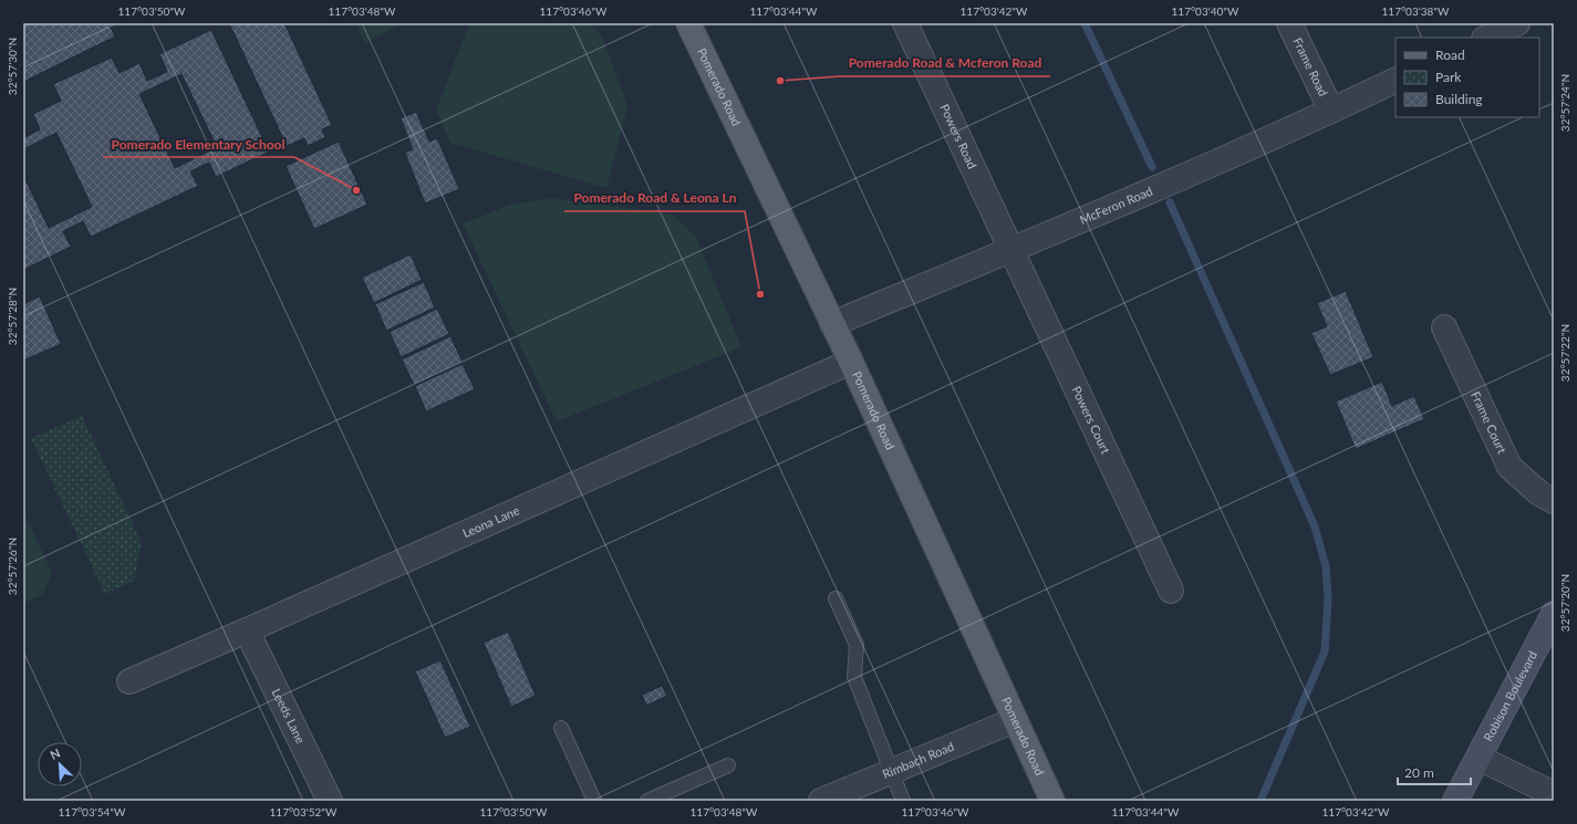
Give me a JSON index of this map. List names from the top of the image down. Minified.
{"streets":{"main road":["Pomerado Road"],"street":["Frame Road","Powers Road","McFeron Road","Powers Court","Frame Court","Leona Lane","Robison Boulevard","Leeds Lane","Rimbach Road"]},"crossings":[["Frame Road","McFeron Road"],["Pomerado Road","McFeron Road"],["Pomerado Road","Leona Lane"],["Pomerado Road","Rimbach Road"],["Powers Road","McFeron Road"],["Powers Road","Powers Court"],["McFeron Road","Powers Court"],["Leona Lane","Leeds Lane"]],"places":["Pomerado Road & Mcferon Road","Pomerado Elementary School","Pomerado Road & Leona Ln"],"legend":["Road","Park","Building"],"scale_bar":"20 m","north":"top left","coordinates":["117°03'50\"W","117°03'48\"W","117°03'46\"W","117°03'44\"W","117°03'42\"W","117°03'40\"W","117°03'38\"W","32°57'30\"N","32°57'24\"N","32°57'28\"N","32°57'22\"N","32°57'26\"N","32°57'20\"N","117°03'54\"W","117°03'52\"W"]}
